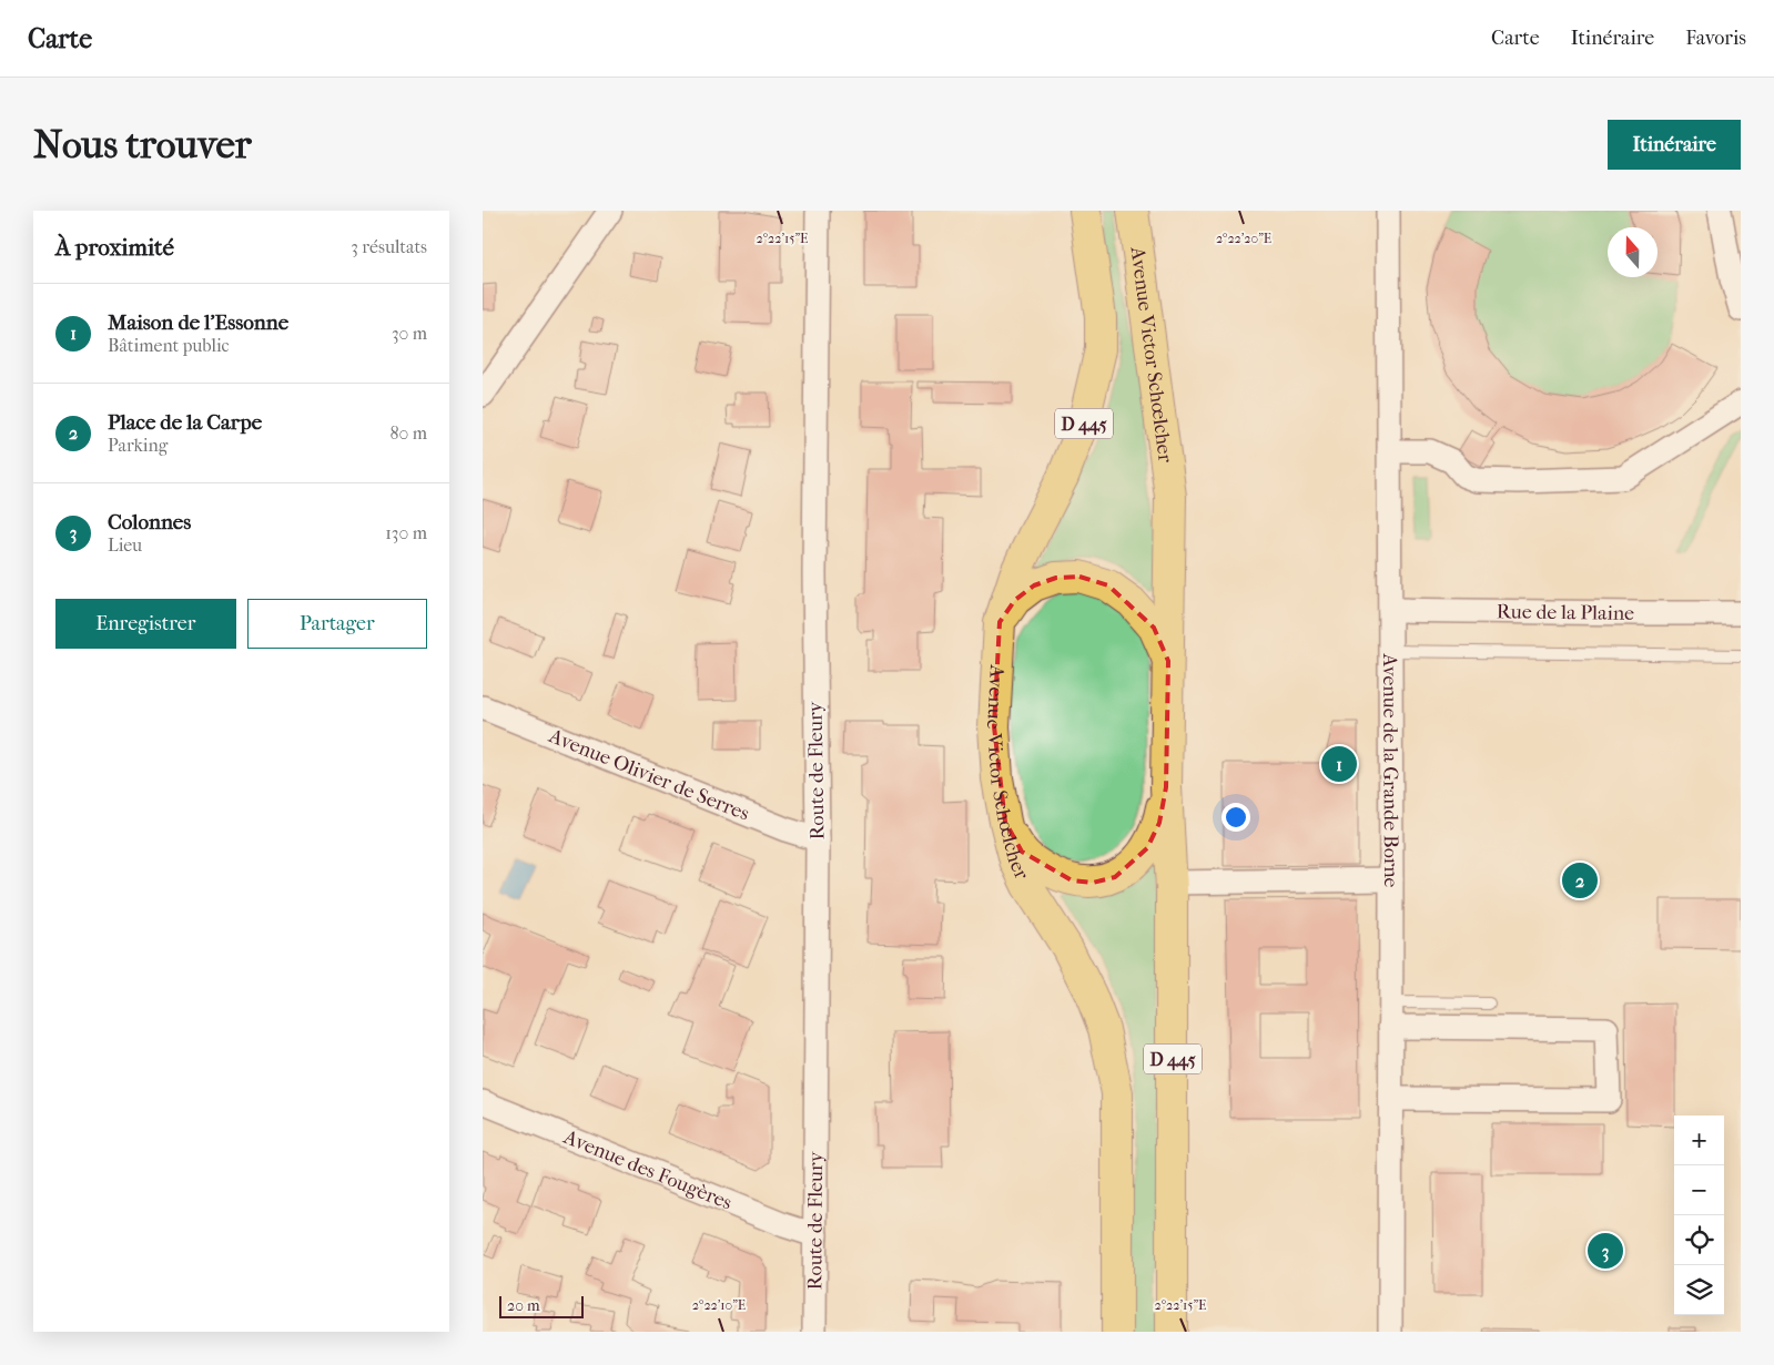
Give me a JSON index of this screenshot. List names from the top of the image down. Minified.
{"streets":{"main road":["Avenue Victor Schœlcher","D 445"],"street":["Rue de la Plaine","Route de Fleury","Avenue de la Grande Borne","Avenue Olivier de Serres","Avenue des Fougères"]},"crossings":[["Rue de la Plaine","Avenue de la Grande Borne"],["Route de Fleury","Avenue Olivier de Serres"],["Route de Fleury","Avenue des Fougères"]],"scale_bar":"20 m","north":"top","page":{"header":"Carte","nav":["Carte","Itinéraire","Favoris"],"buttons":["Itinéraire",["Enregistrer","Partager"]],"title":"Nous trouver","heading":["À proximité","3 résultats"],"list":[{"mark":"1","name":"Maison de l'Essonne","note":"Bâtiment public","value":"30 m"},{"mark":"2","name":"Place de la Carpe","note":"Parking","value":"80 m"},{"mark":"3","name":"Colonnes","note":"Lieu","value":"130 m"}],"pins":["1","2","3"],"map_buttons":["+","−"],"scale":"20 m"},"coordinates":["2°22'15\"E","2°22'20\"E","2°22'10\"E"]}
